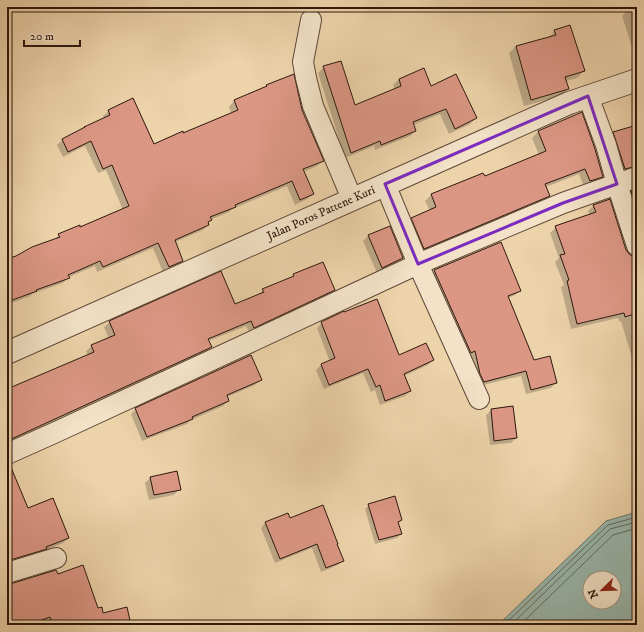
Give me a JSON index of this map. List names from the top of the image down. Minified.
{"streets":{"street":["Jalan Poros Pattene Kuri"]},"scale_bar":"20 m","north":"bottom left"}
